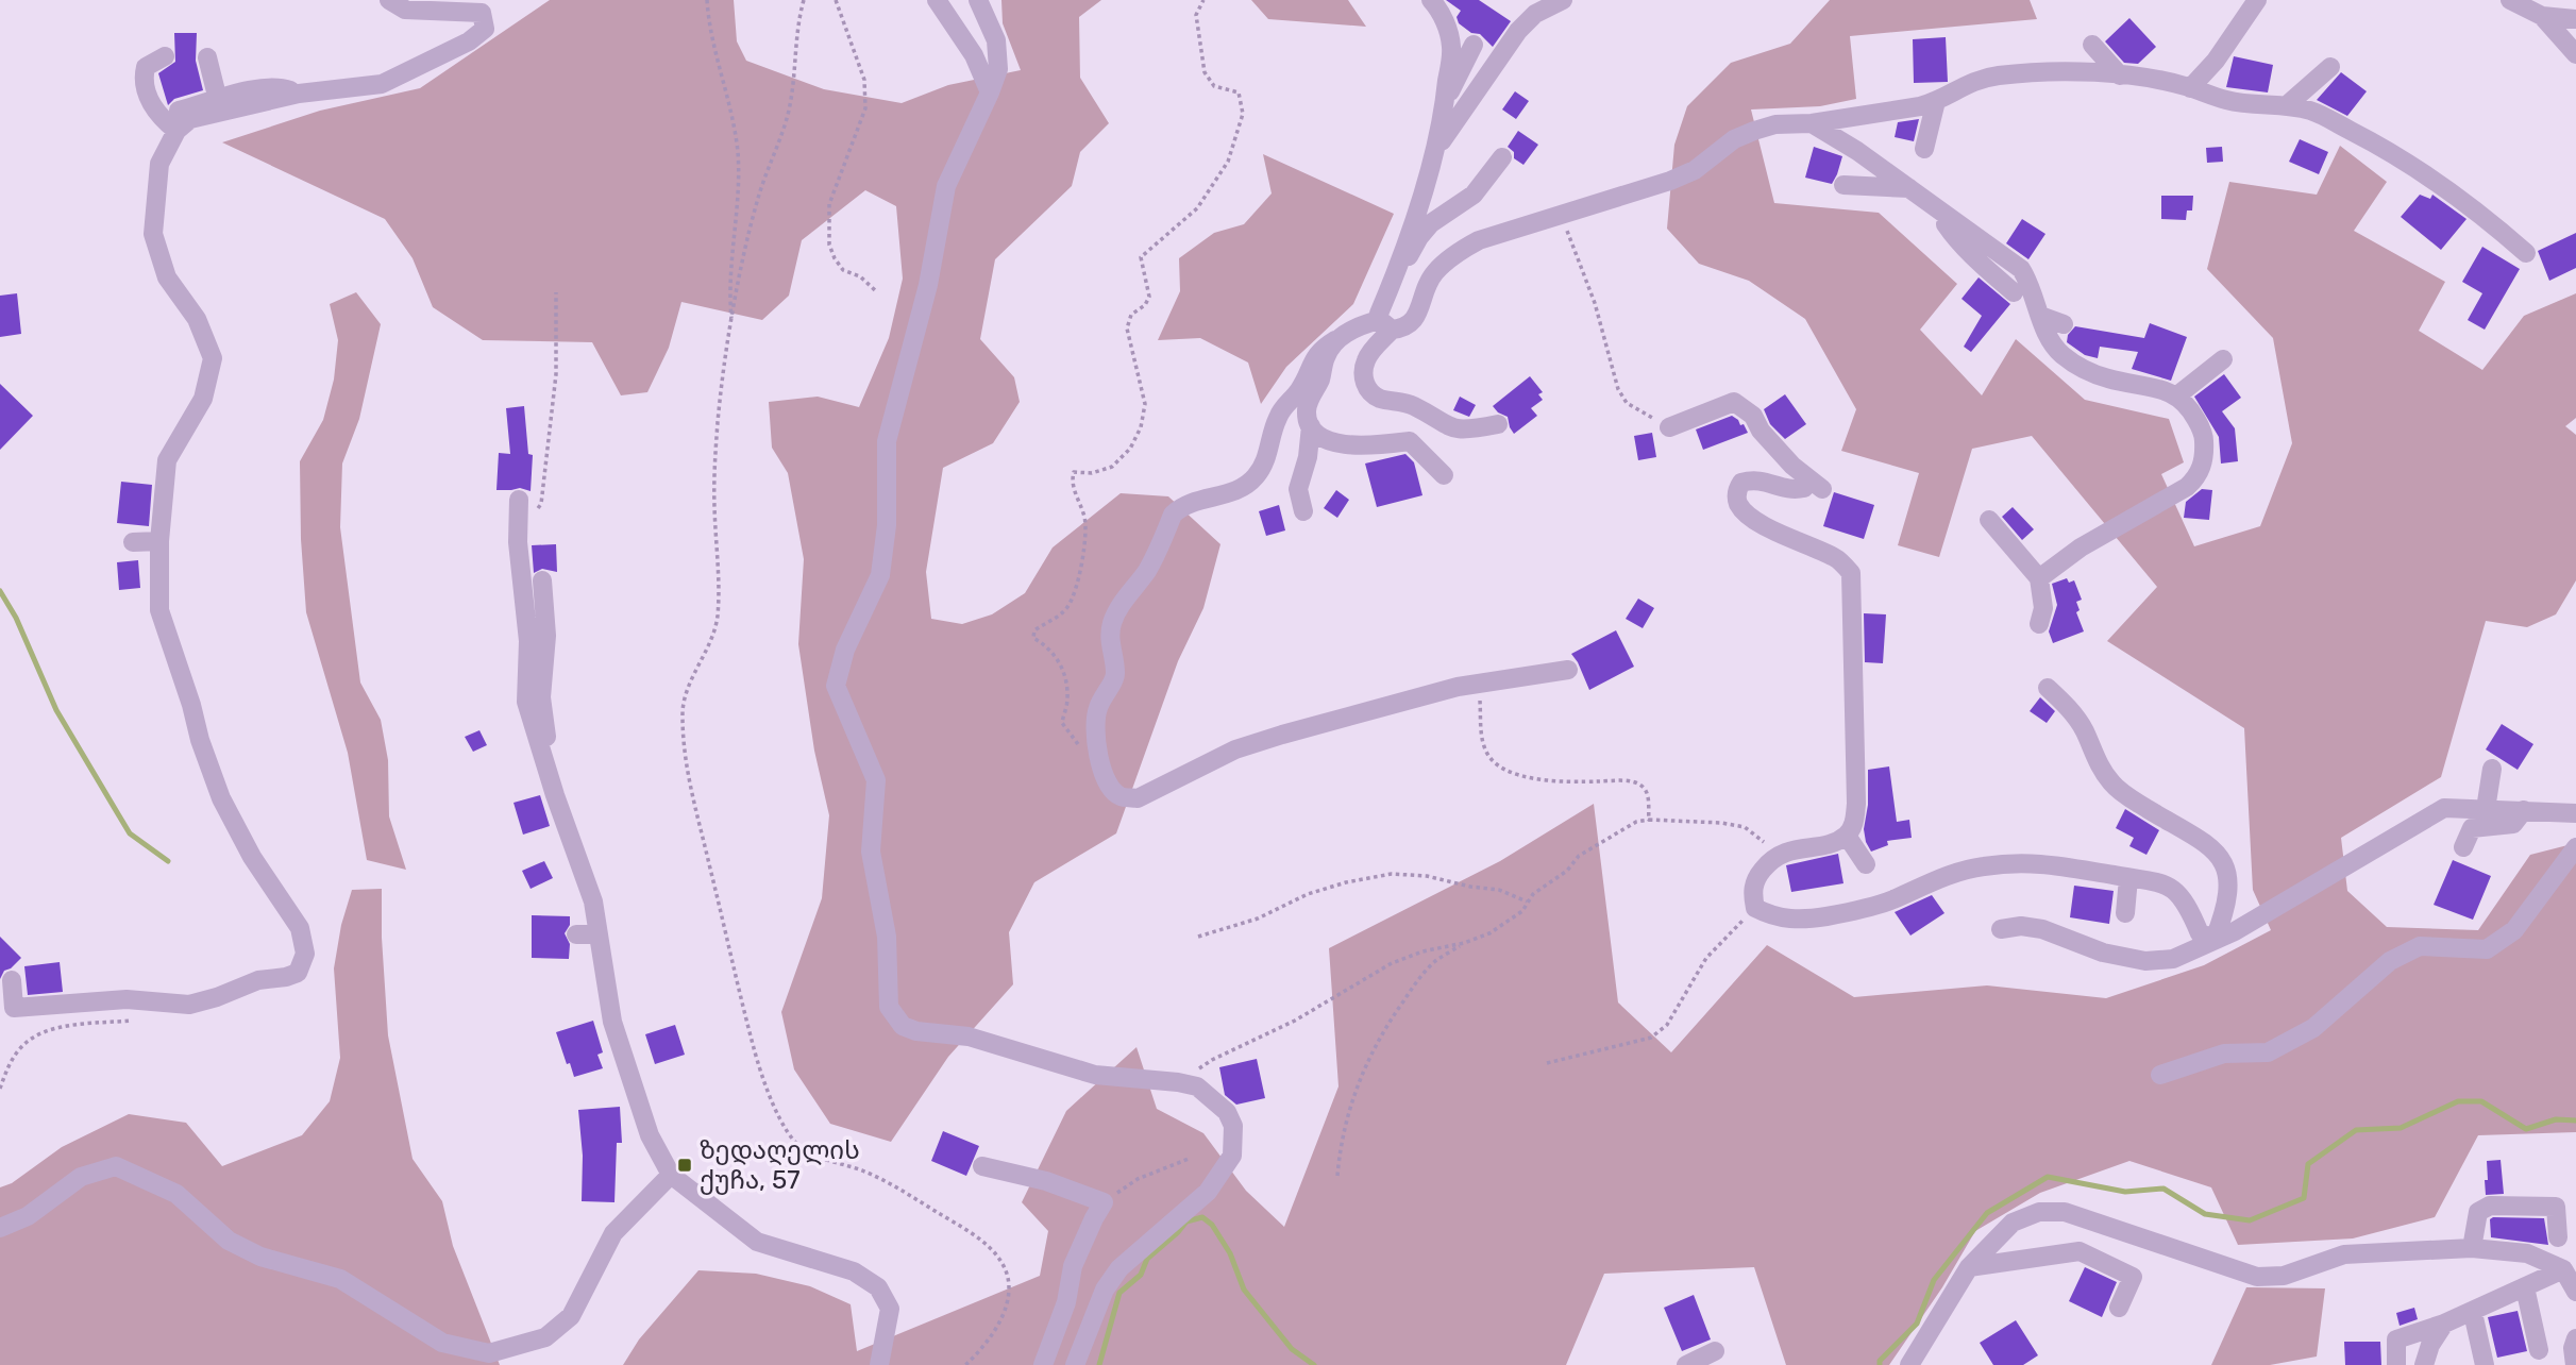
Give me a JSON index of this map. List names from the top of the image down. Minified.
{"places":{"transit":["ზედაღელის ქუჩა, 57"]}}
